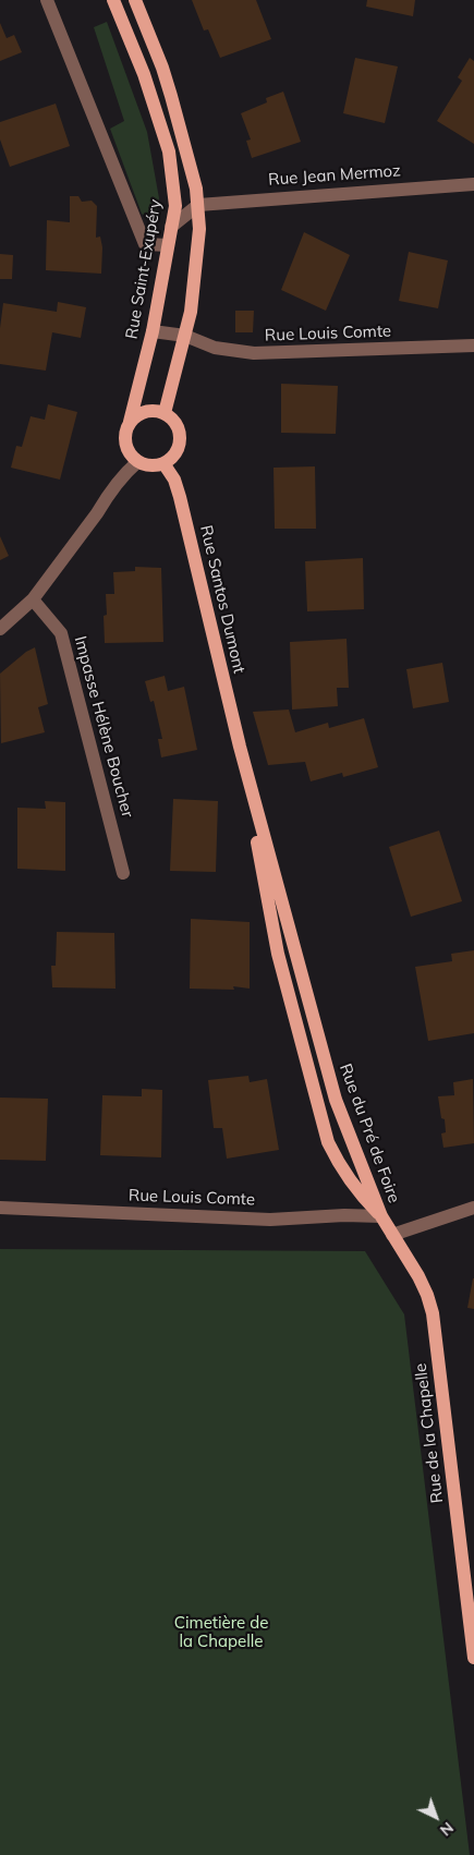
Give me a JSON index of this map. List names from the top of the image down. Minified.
{"streets":{"main road":["Rue Saint-Exupéry","Rue Santos Dumont","Rue du Pré de Foire","Rue de la Chapelle"],"street":["Rue Jean Mermoz","Rue Louis Comte","Impasse Hélène Boucher"]},"crossings":[["Rue Saint-Exupéry","Rue Santos Dumont"],["Rue Louis Comte","Rue du Pré de Foire"],["Rue Louis Comte","Rue de la Chapelle"],["Rue Santos Dumont","Rue du Pré de Foire"],["Rue du Pré de Foire","Rue de la Chapelle"]],"parks":["Cimetière de la Chapelle"],"north":"bottom right"}
